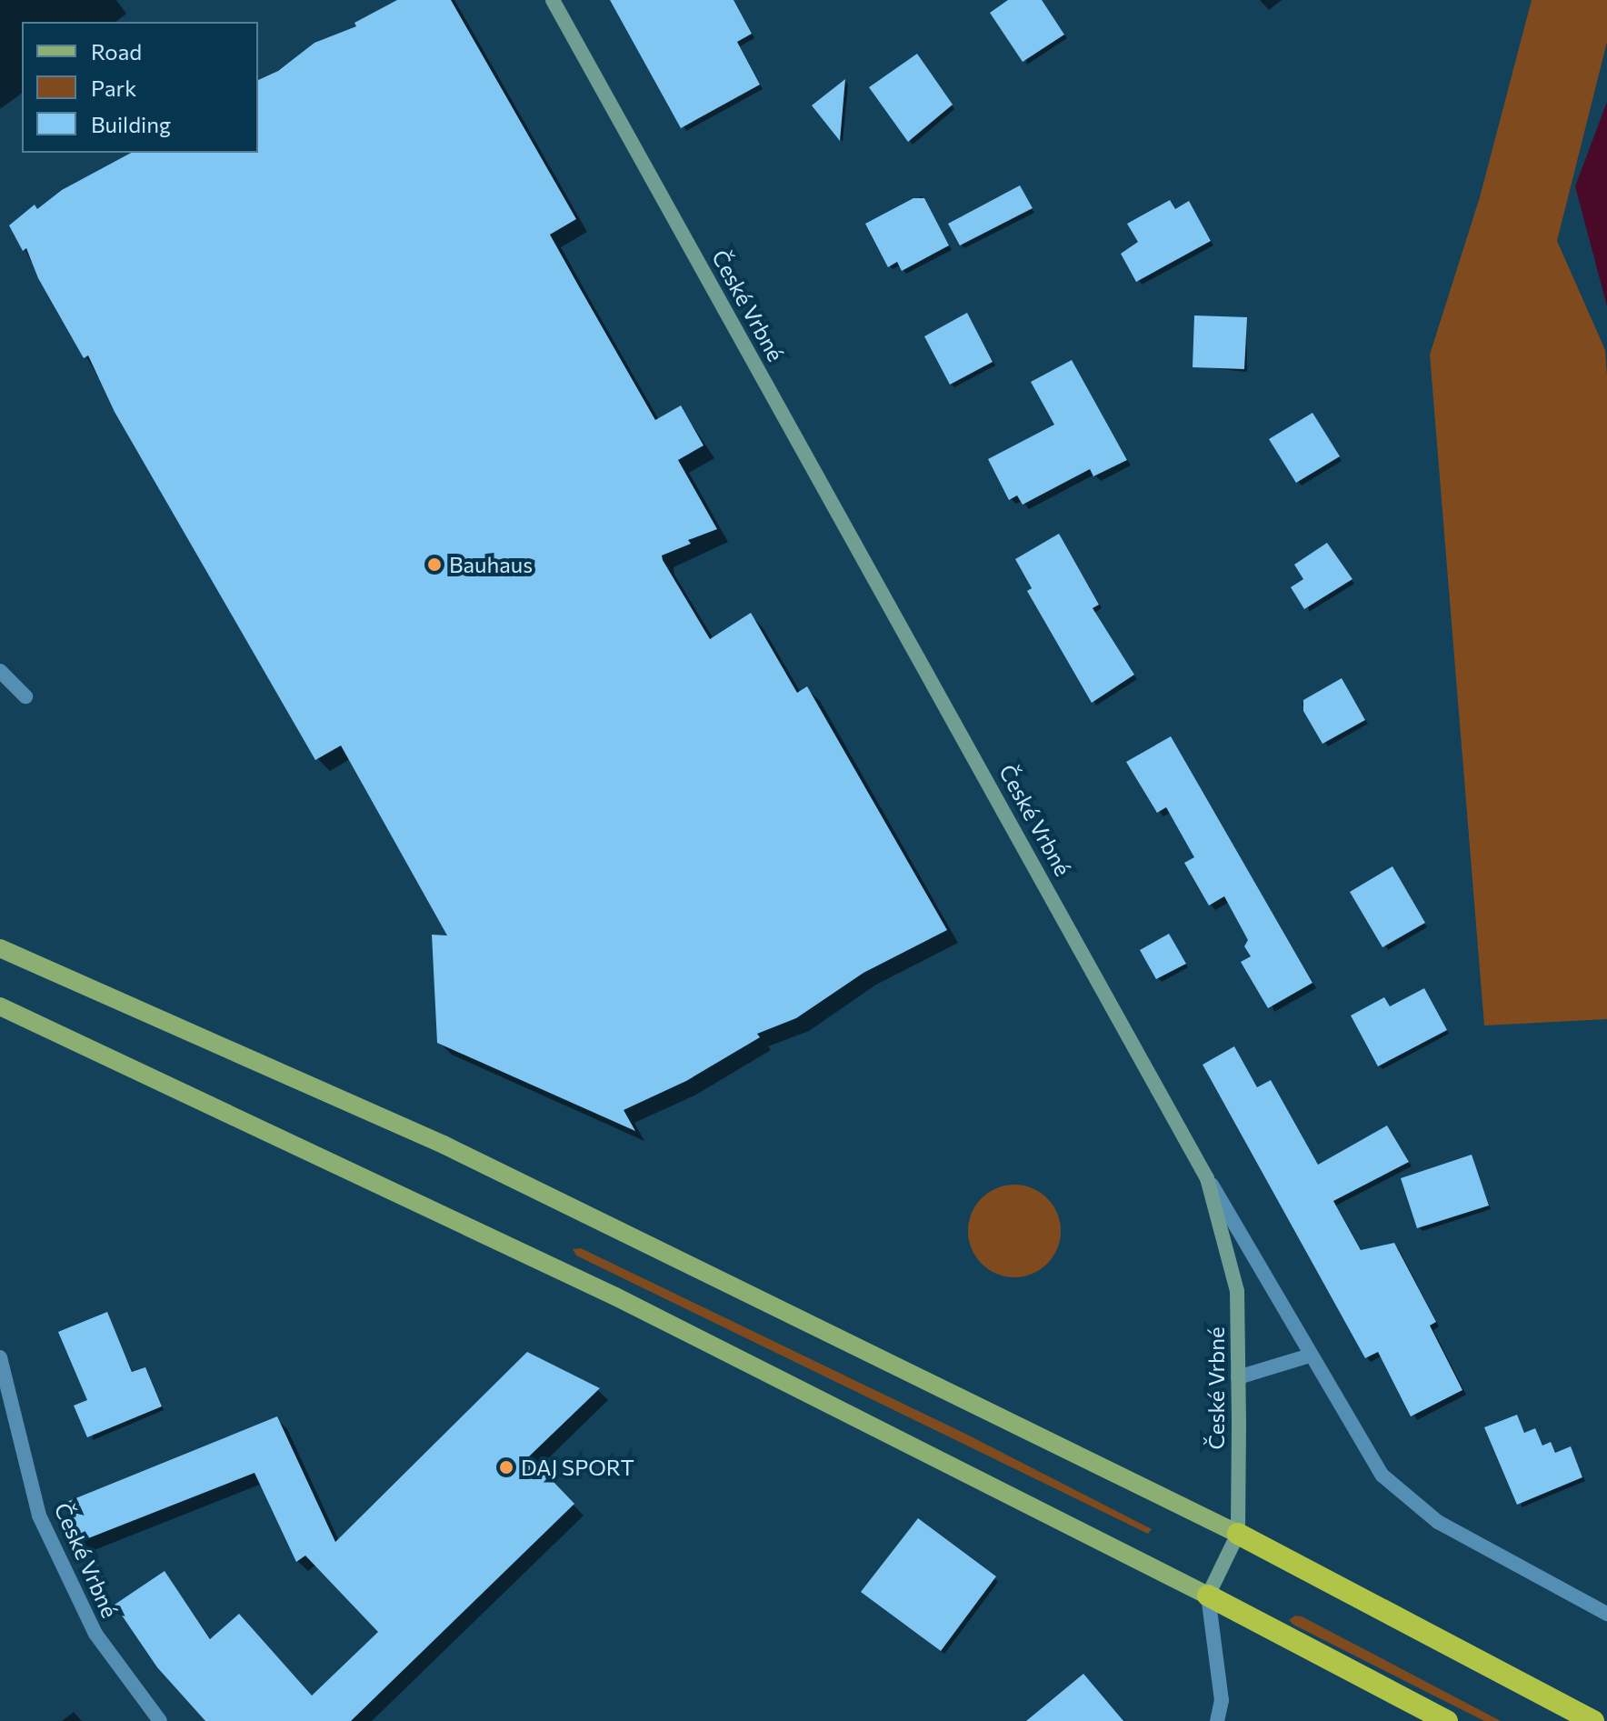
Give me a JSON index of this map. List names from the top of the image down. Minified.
{"streets":{"street":["České Vrbné"]},"places":["Bauhaus","DAJ SPORT"],"legend":["Road","Park","Building"]}
